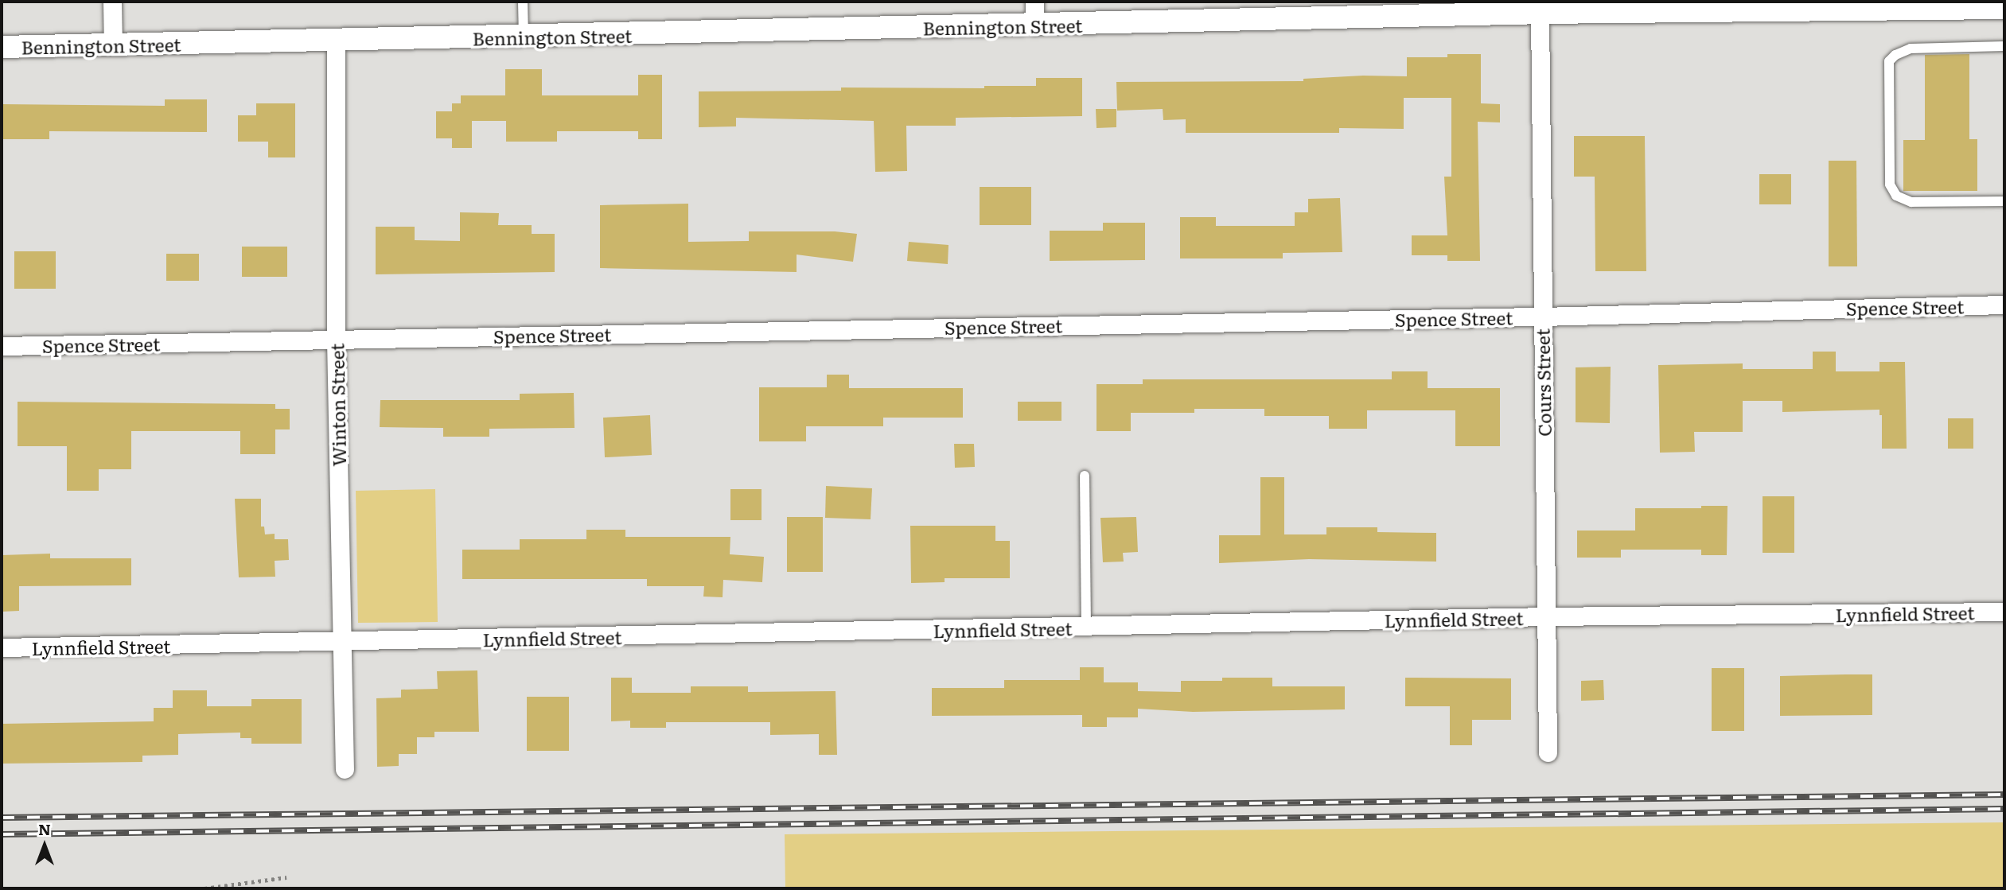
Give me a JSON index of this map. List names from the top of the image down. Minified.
{"streets":{"street":["Bennington Street","Spence Street","Cours Street","Winton Street","Lynnfield Street"]},"crossings":[["Bennington Street","Cours Street"],["Bennington Street","Winton Street"],["Spence Street","Cours Street"],["Spence Street","Winton Street"],["Cours Street","Lynnfield Street"],["Winton Street","Lynnfield Street"]],"north":"top"}
